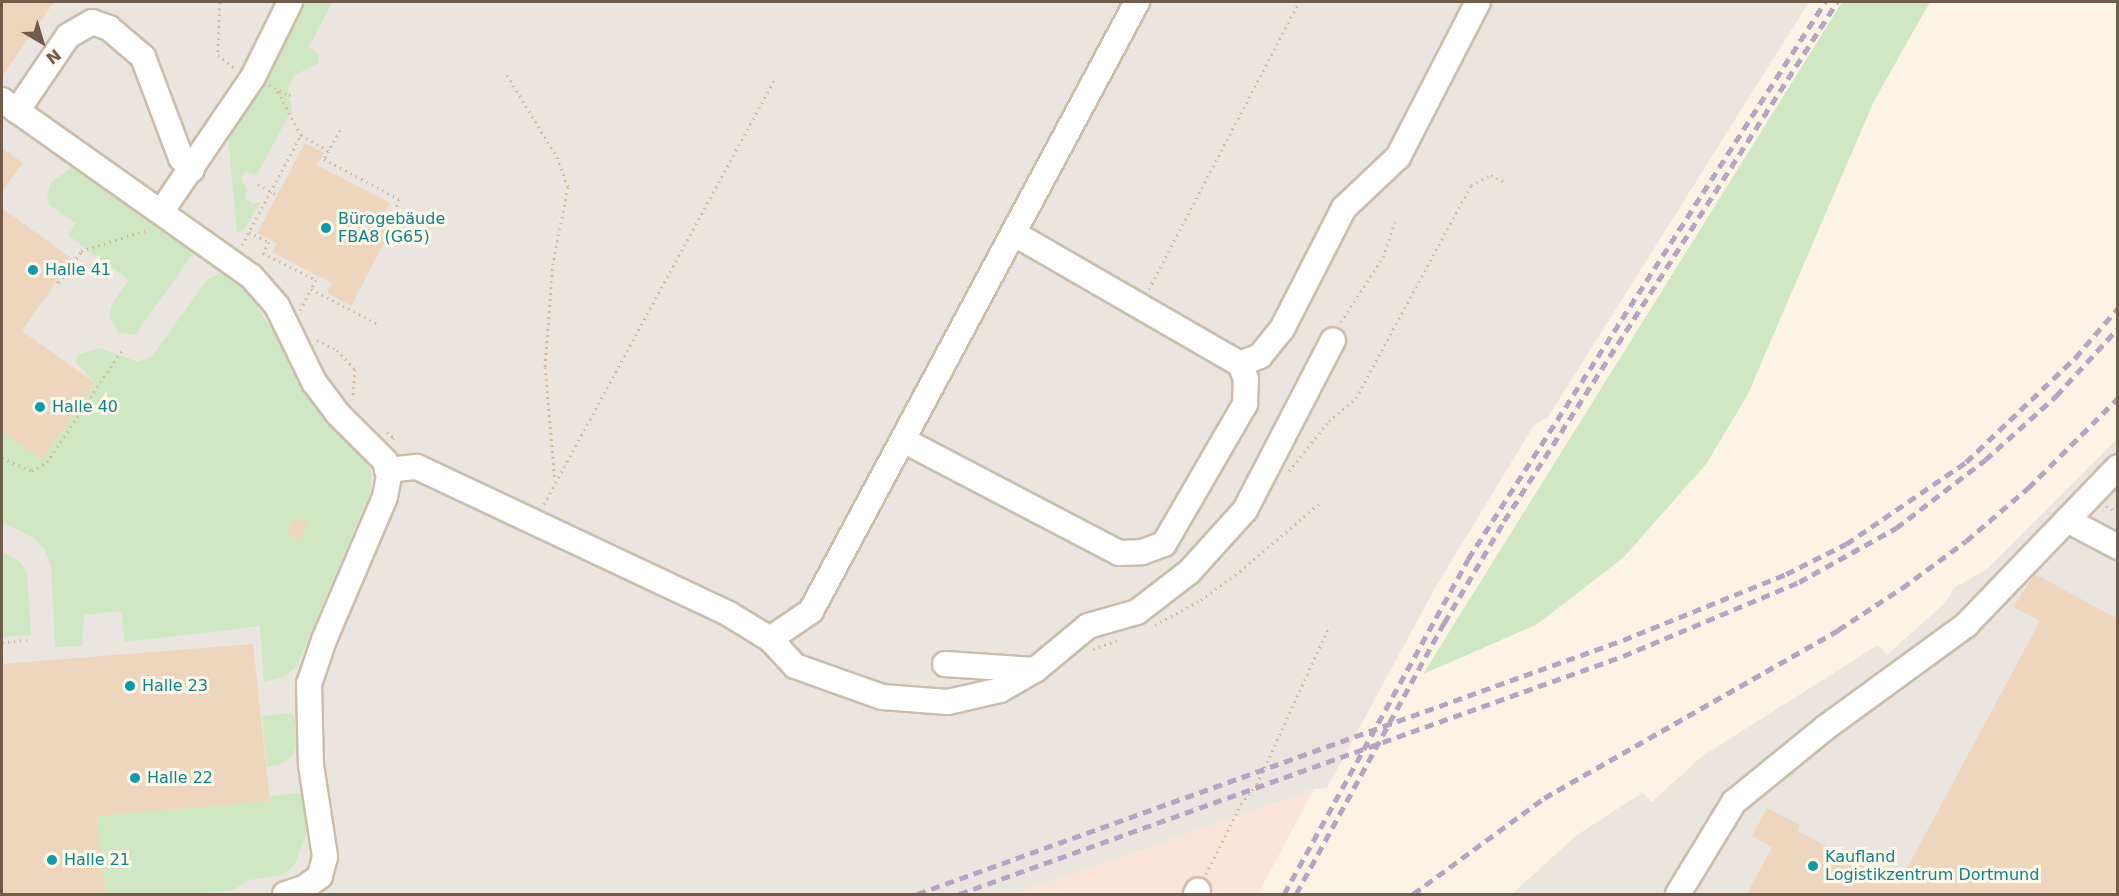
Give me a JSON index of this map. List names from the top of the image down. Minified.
{"places":["Bürogebäude FBA8 (G65)","Halle 41","Halle 40","Halle 23","Halle 22","Halle 21","Kaufland Logistikzentrum Dortmund"],"north":"bottom right"}
